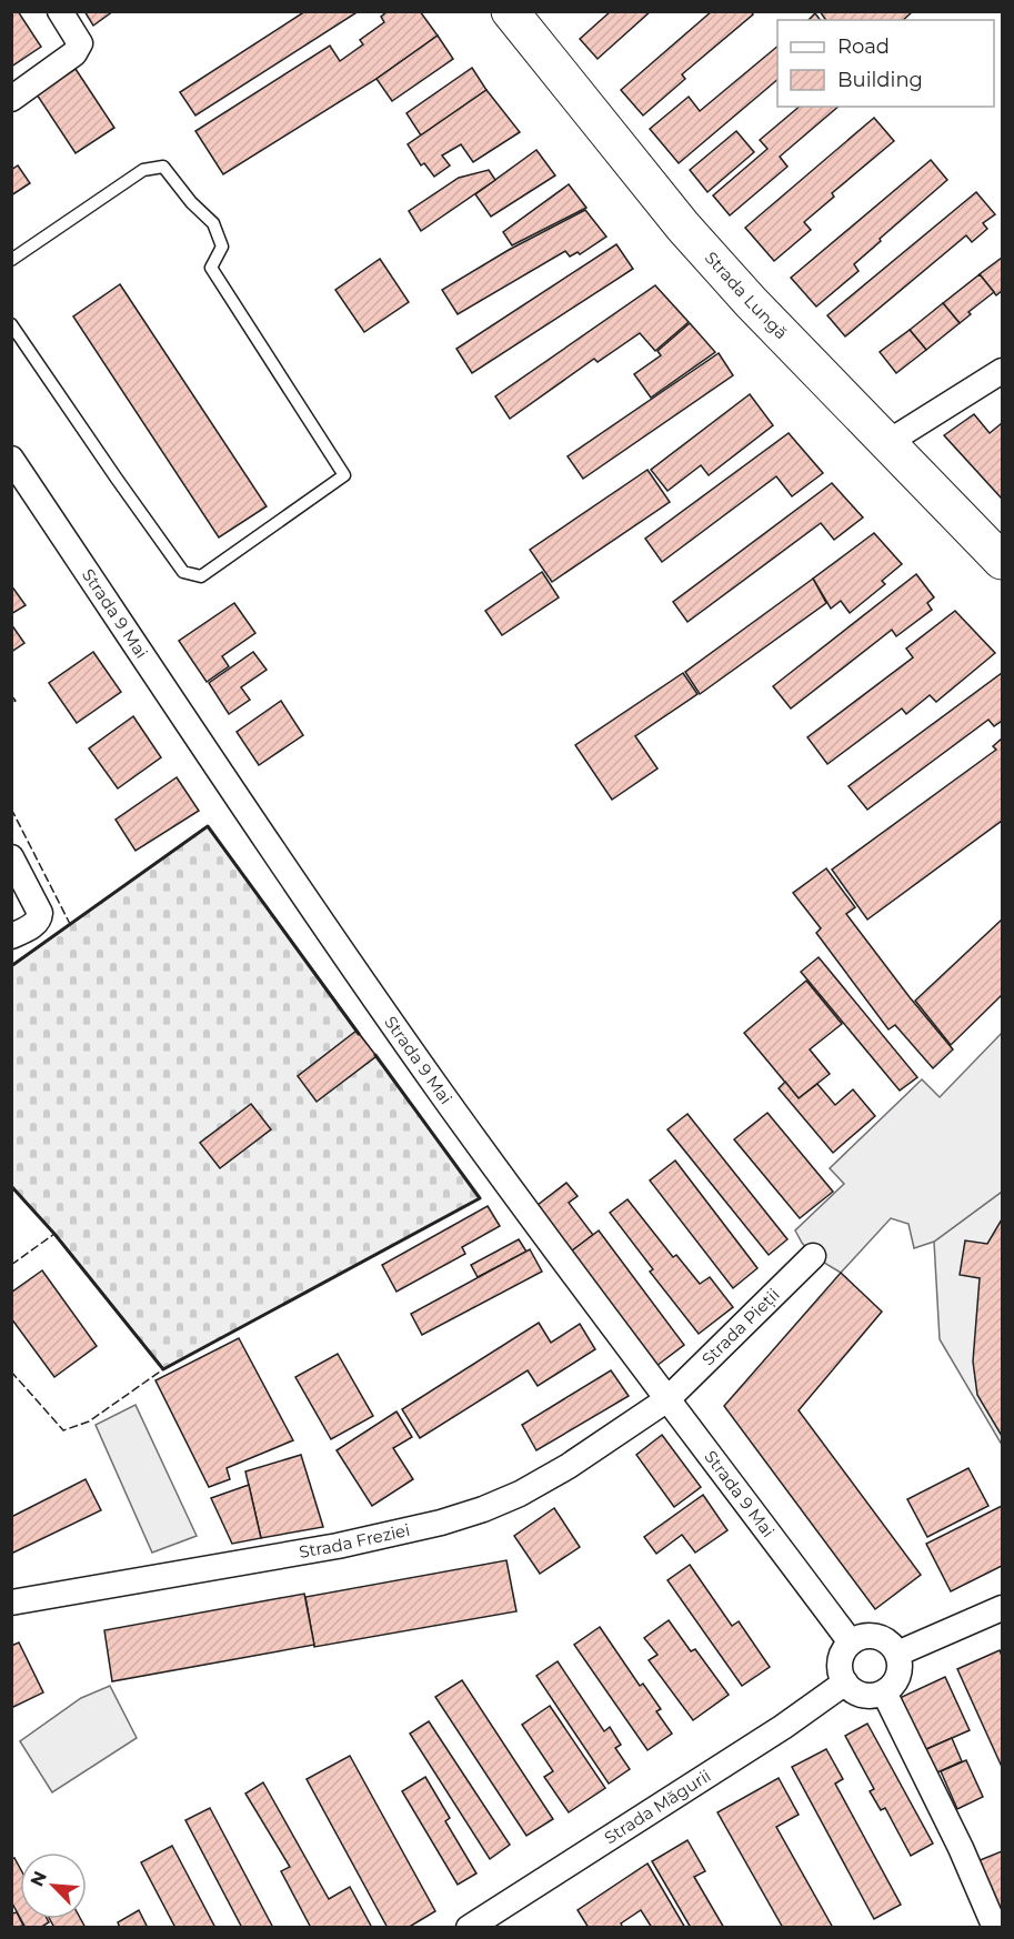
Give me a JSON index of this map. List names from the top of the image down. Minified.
{"streets":{"highway":["Strada Lungă"],"street":["Strada 9 Mai","Strada Pieții","Strada Freziei","Strada Măgurii"]},"crossings":[["Strada 9 Mai","Strada Pieții"],["Strada 9 Mai","Strada Freziei"],["Strada 9 Mai","Strada Măgurii"],["Strada Pieții","Strada Freziei"]],"legend":["Road","Building"],"north":"top left"}
